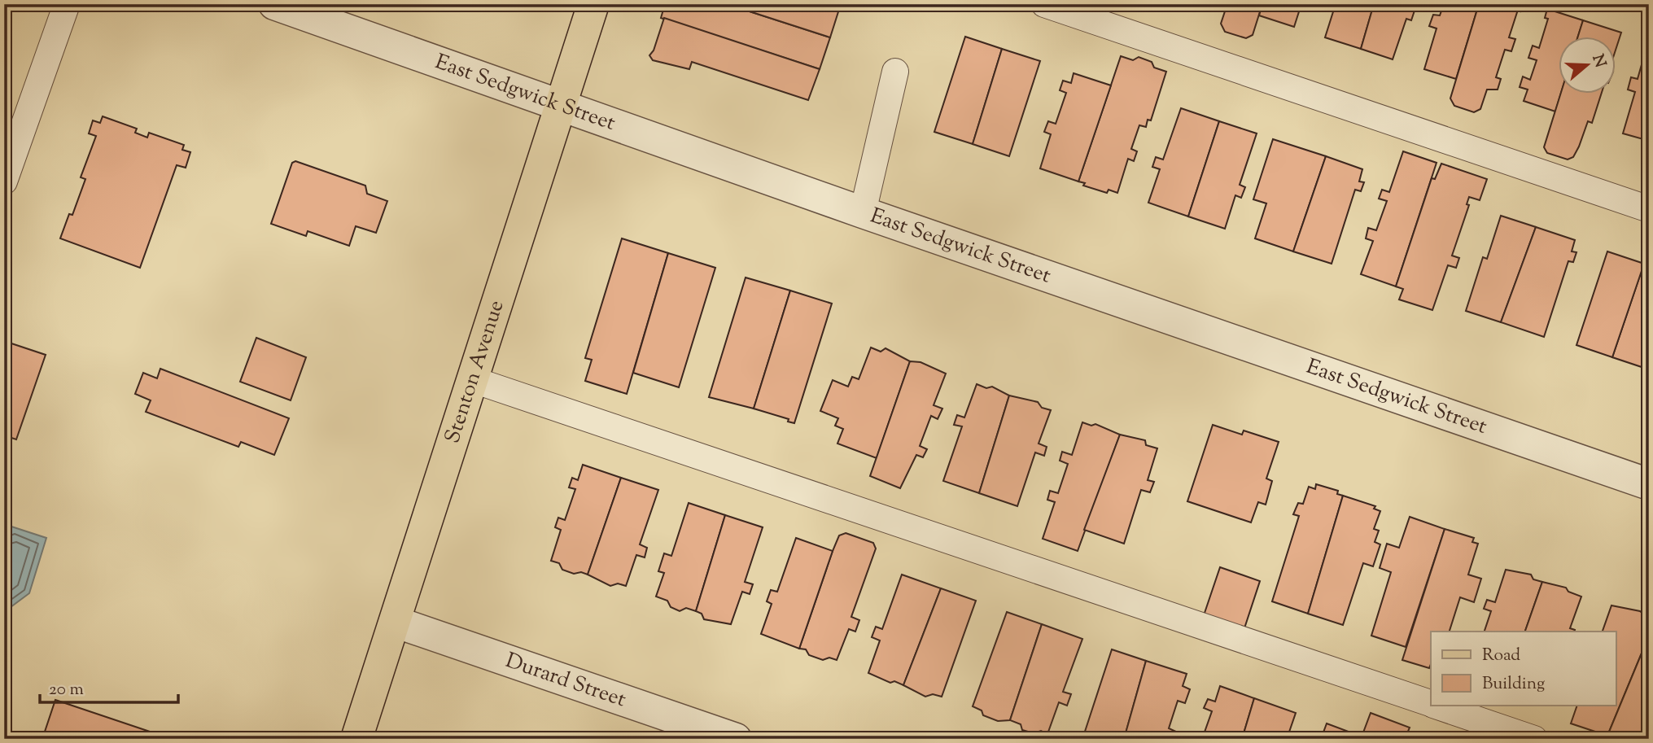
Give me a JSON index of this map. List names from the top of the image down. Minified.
{"streets":{"main road":["Stenton Avenue"],"street":["East Sedgwick Street","Durard Street"]},"crossings":[["East Sedgwick Street","Stenton Avenue"],["Stenton Avenue","Durard Street"]],"legend":["Road","Building"],"scale_bar":"20 m","north":"right"}
